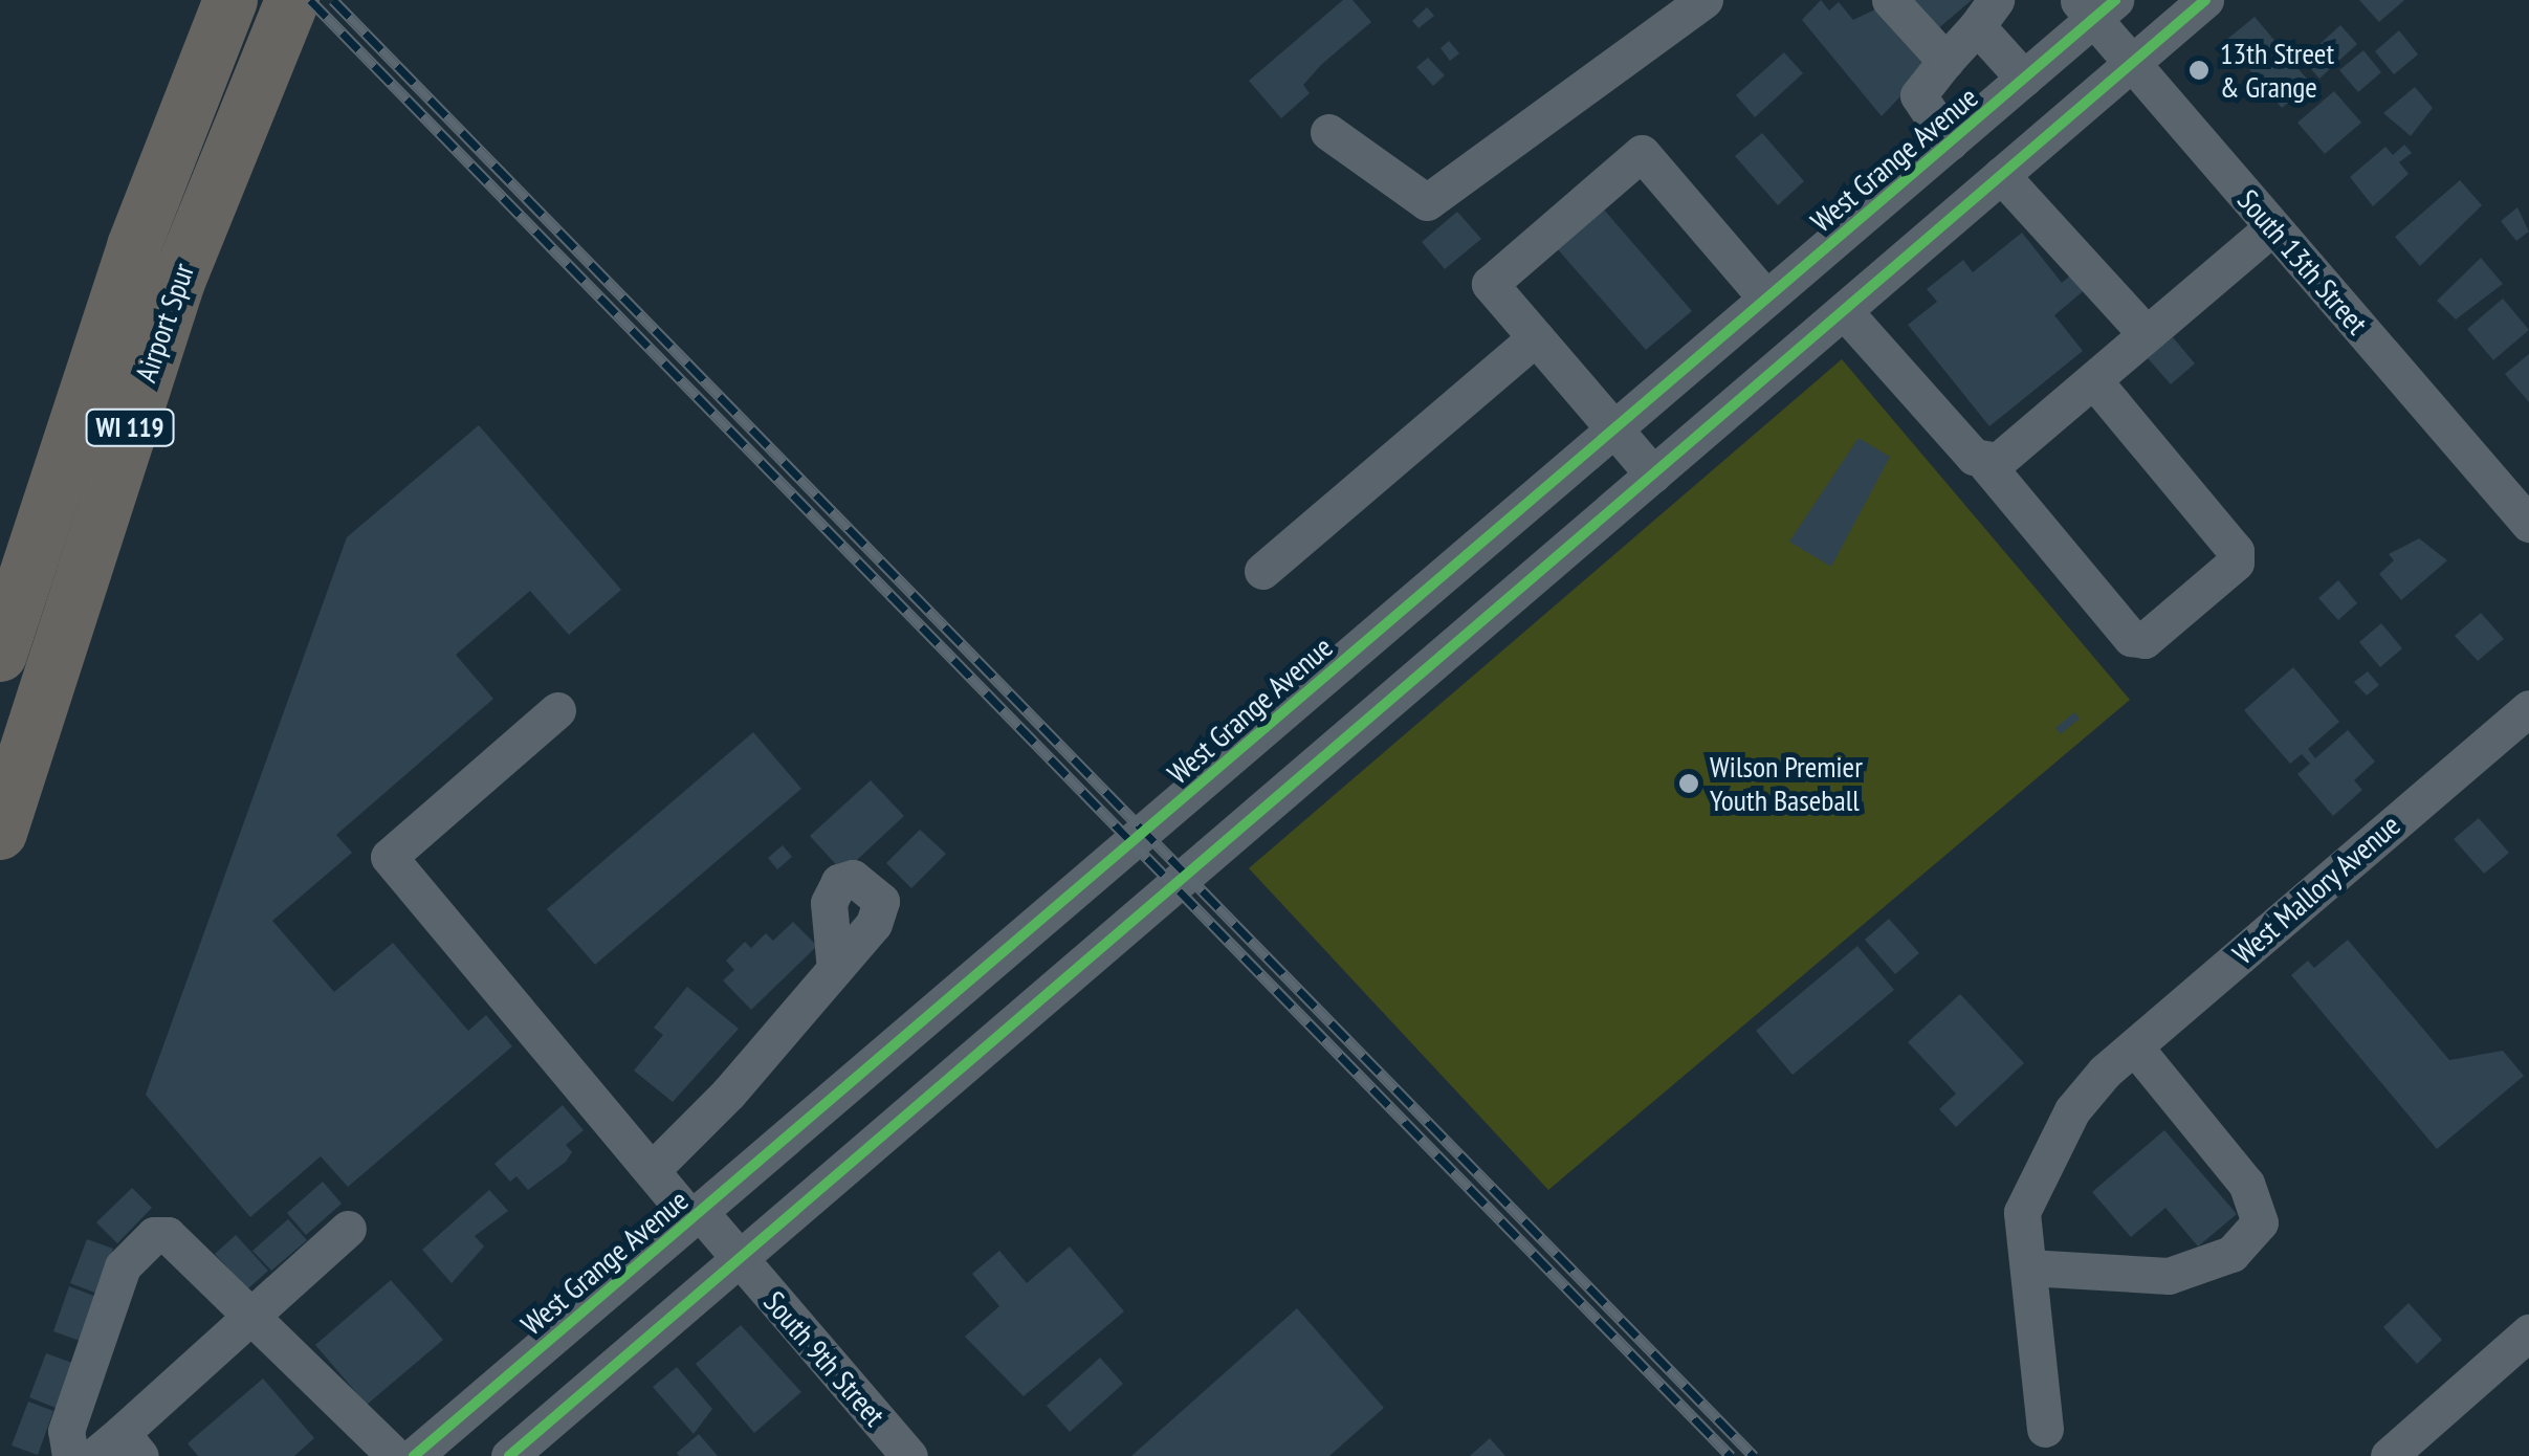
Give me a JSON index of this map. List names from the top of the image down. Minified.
{"streets":{"highway":["Airport Spur","WI 119"],"street":["West Grange Avenue","South 13th Street","West Mallory Avenue","South 9th Street"]},"crossings":[["West Grange Avenue","South 13th Street"],["West Grange Avenue","South 9th Street"]],"places":["13th Street & Grange","Wilson Premier Youth Baseball"]}
